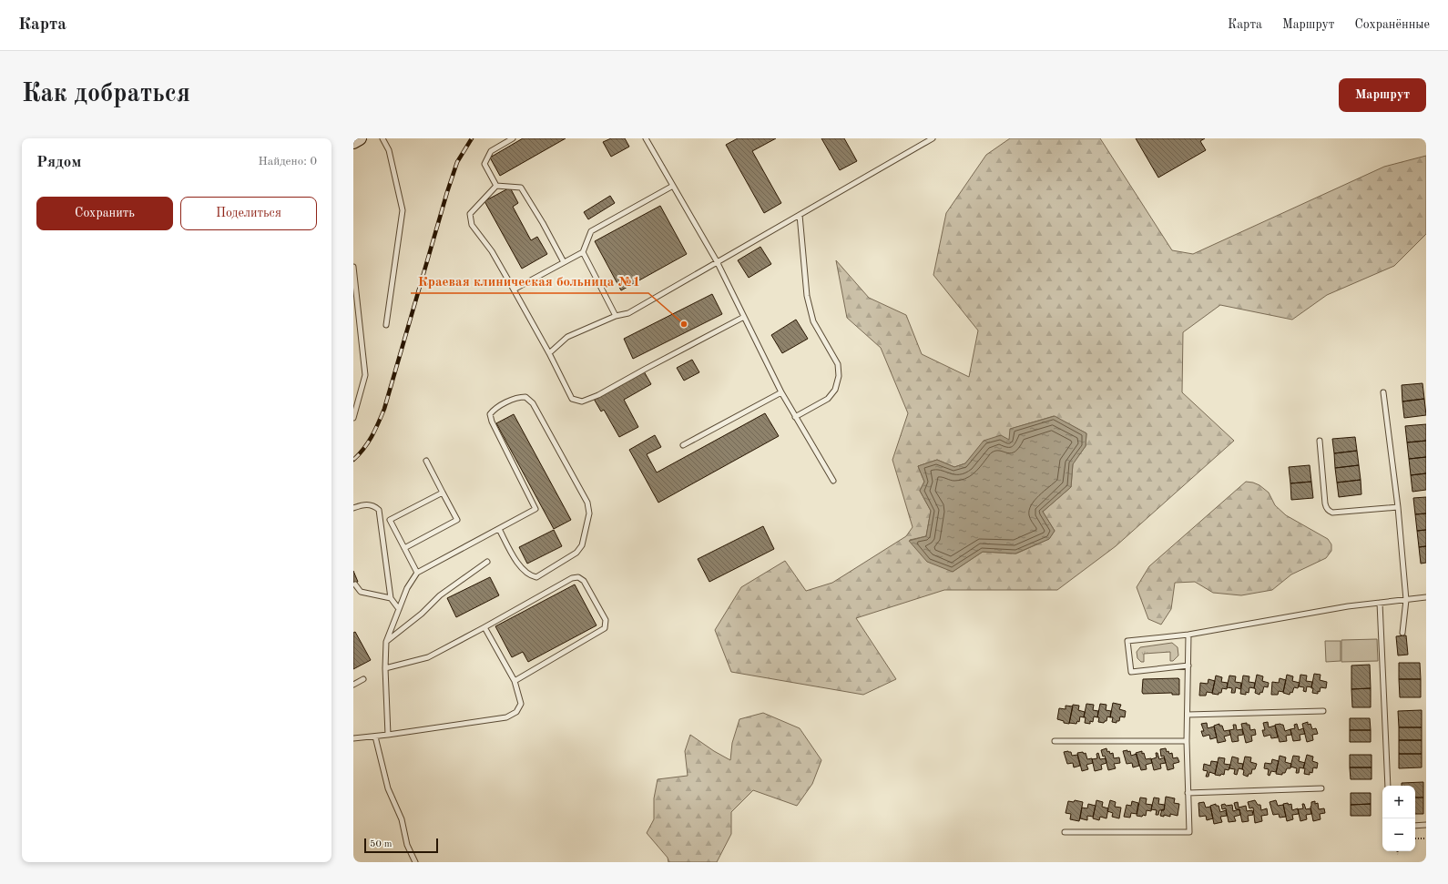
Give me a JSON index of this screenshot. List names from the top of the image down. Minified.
{"places":["Краевая клиническая больница №1"],"scale_bar":"50 m","page":{"header":"Карта","nav":["Карта","Маршрут","Сохранённые"],"buttons":["Маршрут",["Сохранить","Поделиться"]],"title":"Как добраться","heading":["Рядом","Найдено: 0"],"map_buttons":["+","−"],"scale":"50 m"}}
